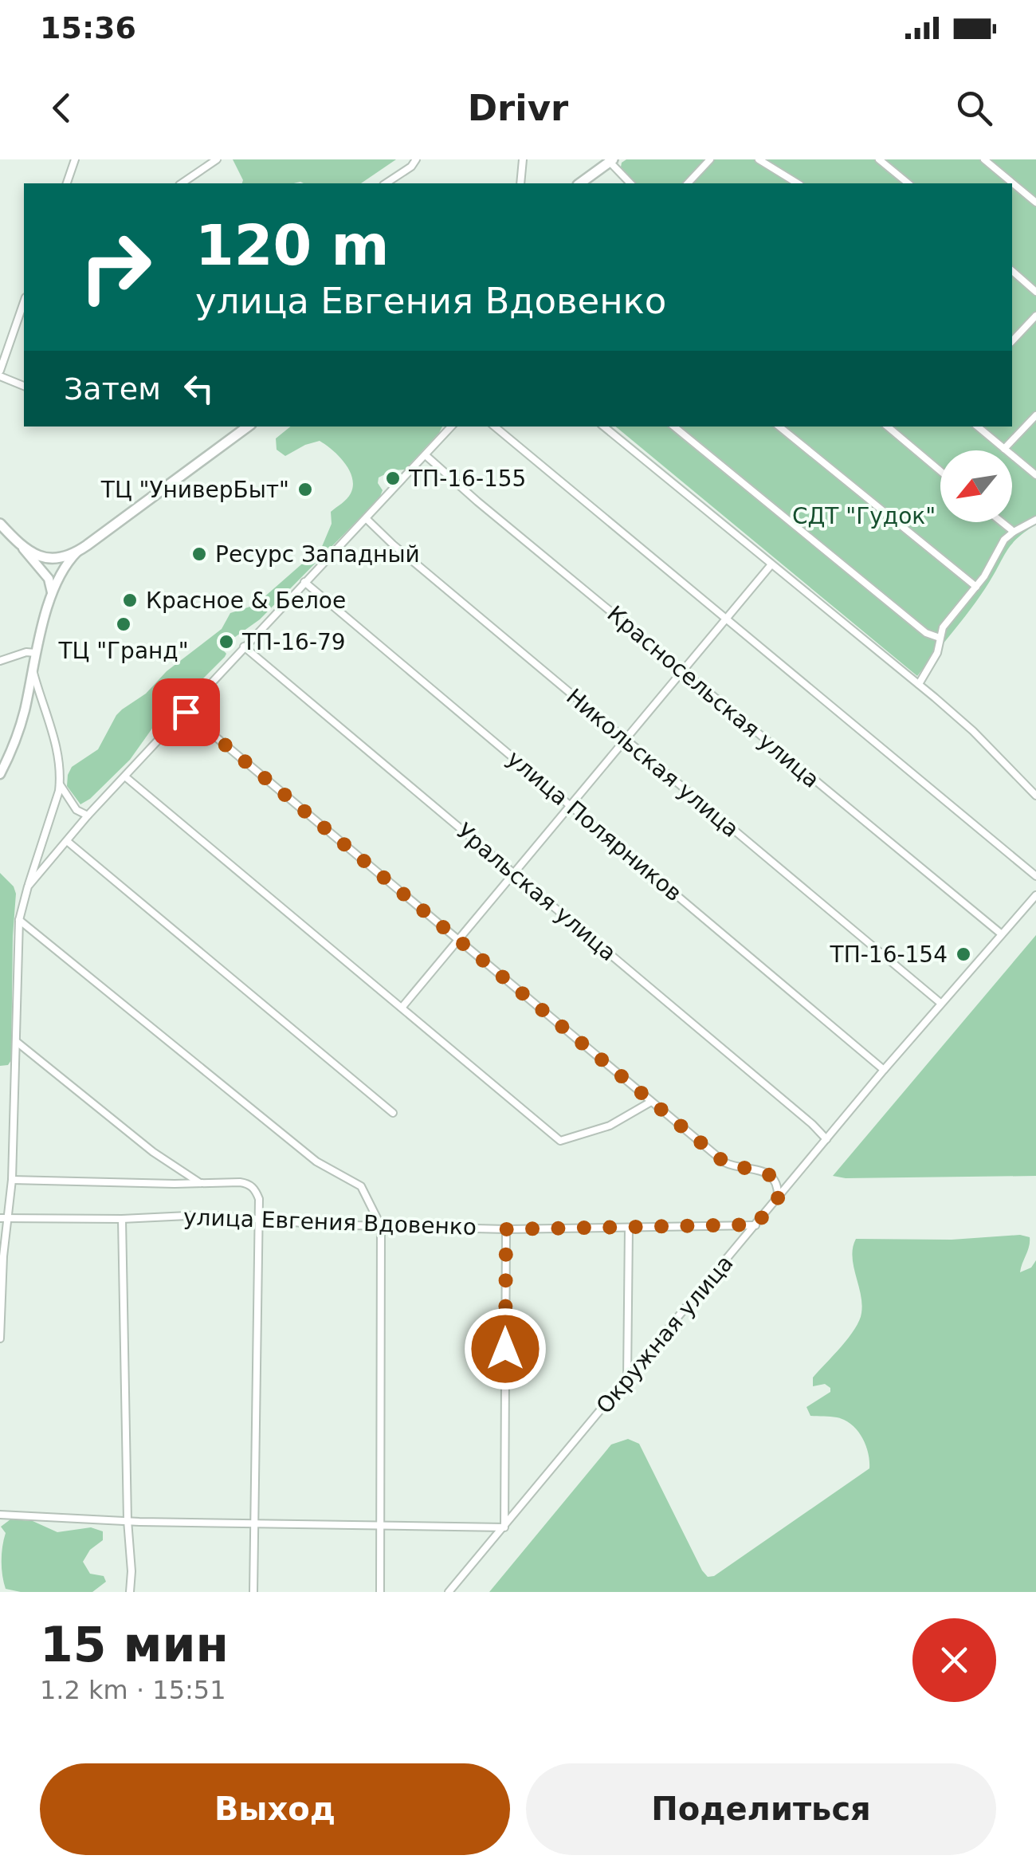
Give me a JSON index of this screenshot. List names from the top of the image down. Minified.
{"streets":{"street":["Красносельская улица","Никольская улица","улица Полярников","Уральская улица","улица Евгения Вдовенко","Окружная улица"]},"crossings":[["Красносельская улица","Окружная улица"],["Никольская улица","Окружная улица"],["улица Полярников","Окружная улица"],["Уральская улица","Окружная улица"],["улица Евгения Вдовенко","Окружная улица"]],"parks":["СДТ \"Гудок\""],"places":["ТП-16-155","ТЦ \"УниверБыт\"","Ресурс Западный","Красное & Белое","ТЦ \"Гранд\"","ТП-16-79","ТП-16-154"],"north":"bottom left","page":{"status":"15:36","header":"Drivr","turn":["120 m","улица Евгения Вдовенко"],"then":"Затем","heading":["15 мин","1.2 km · 15:51"],"buttons":["Выход","Поделиться"]}}
